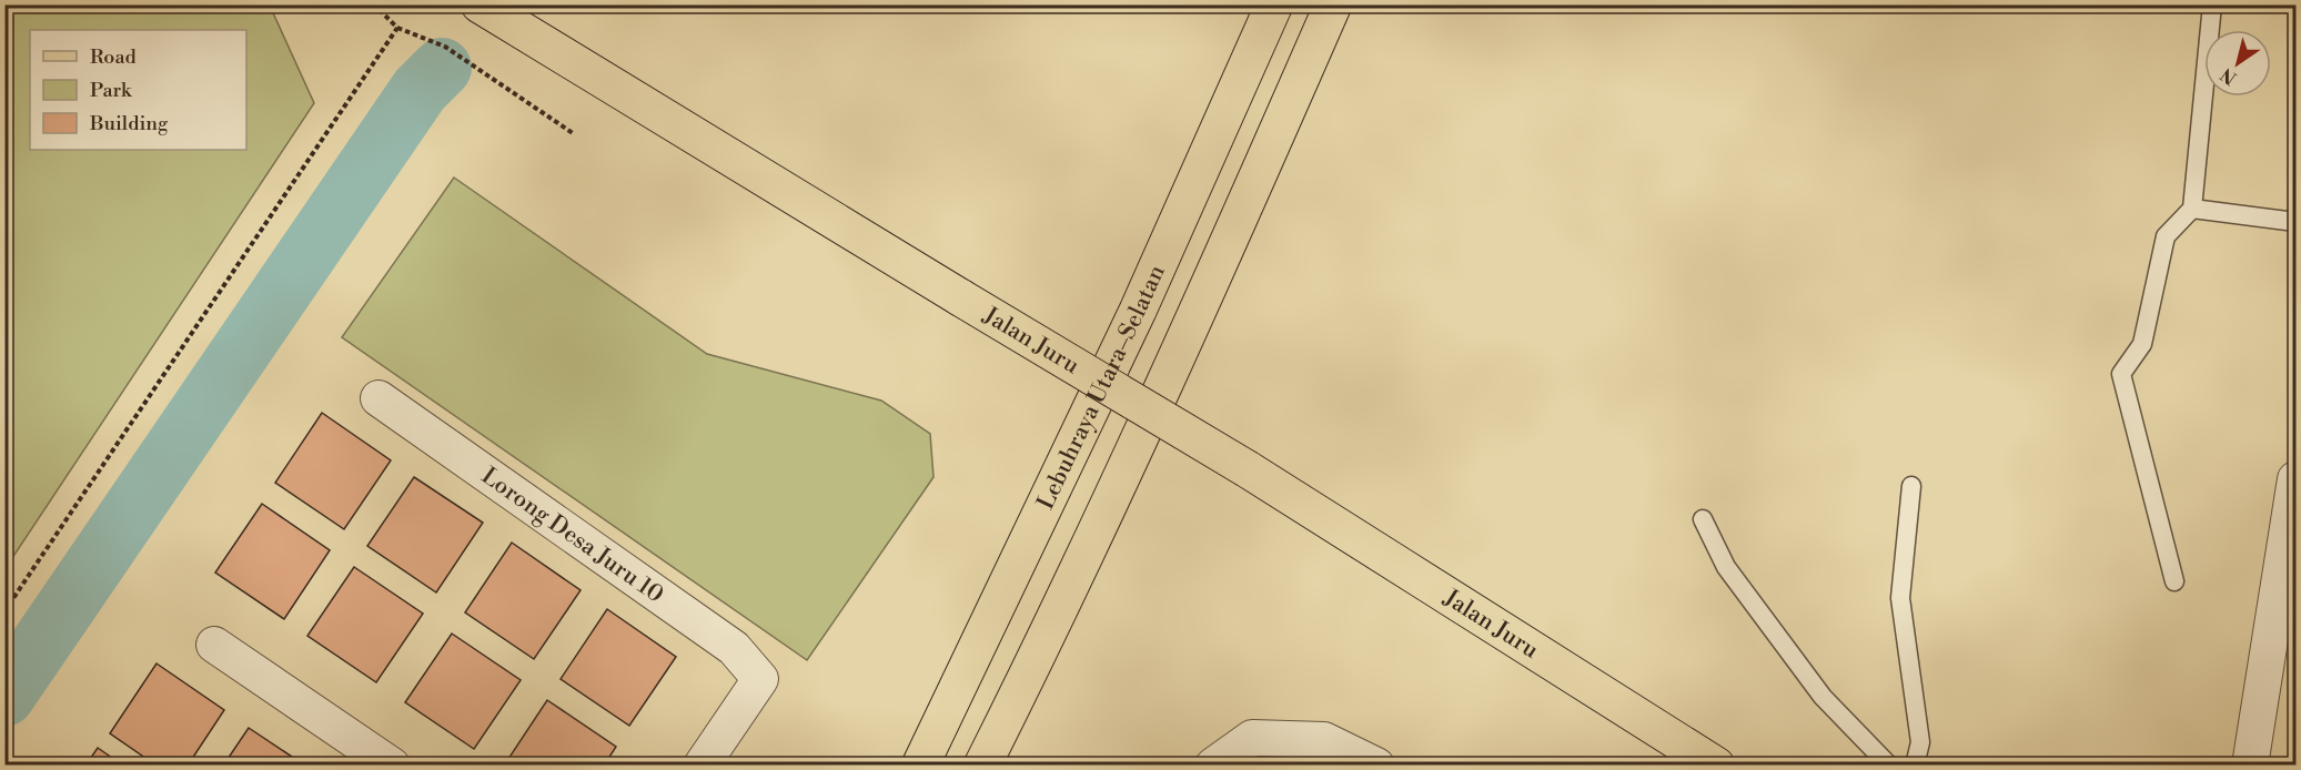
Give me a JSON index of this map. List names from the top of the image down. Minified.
{"streets":{"main road":["Jalan Juru","Lebuhraya Utara–Selatan"],"street":["Lorong Desa Juru 10"]},"legend":["Road","Park","Building"],"north":"bottom left"}
